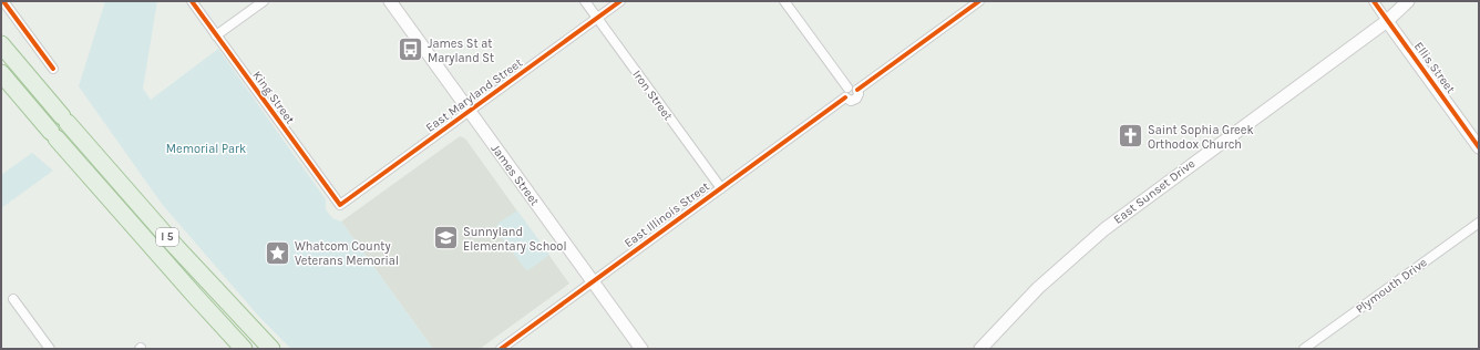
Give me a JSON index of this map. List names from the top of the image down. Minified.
{"streets":{"highway":["I 5"],"street":["Ellis Street","East Maryland Street","Iron Street","King Street","James Street","East Sunset Drive","East Illinois Street","Plymouth Drive"]},"crossings":[["Ellis Street","East Sunset Drive"],["East Maryland Street","Iron Street"],["East Maryland Street","King Street"],["East Maryland Street","James Street"],["Iron Street","East Illinois Street"],["James Street","East Illinois Street"]],"parks":["Memorial Park"],"places":{"bus stop":["James St at Maryland St"],"church":["Saint Sophia Greek Orthodox Church"],"school or university":["Sunnyland Elementary School"],"place":["Whatcom County Veterans Memorial"]}}
